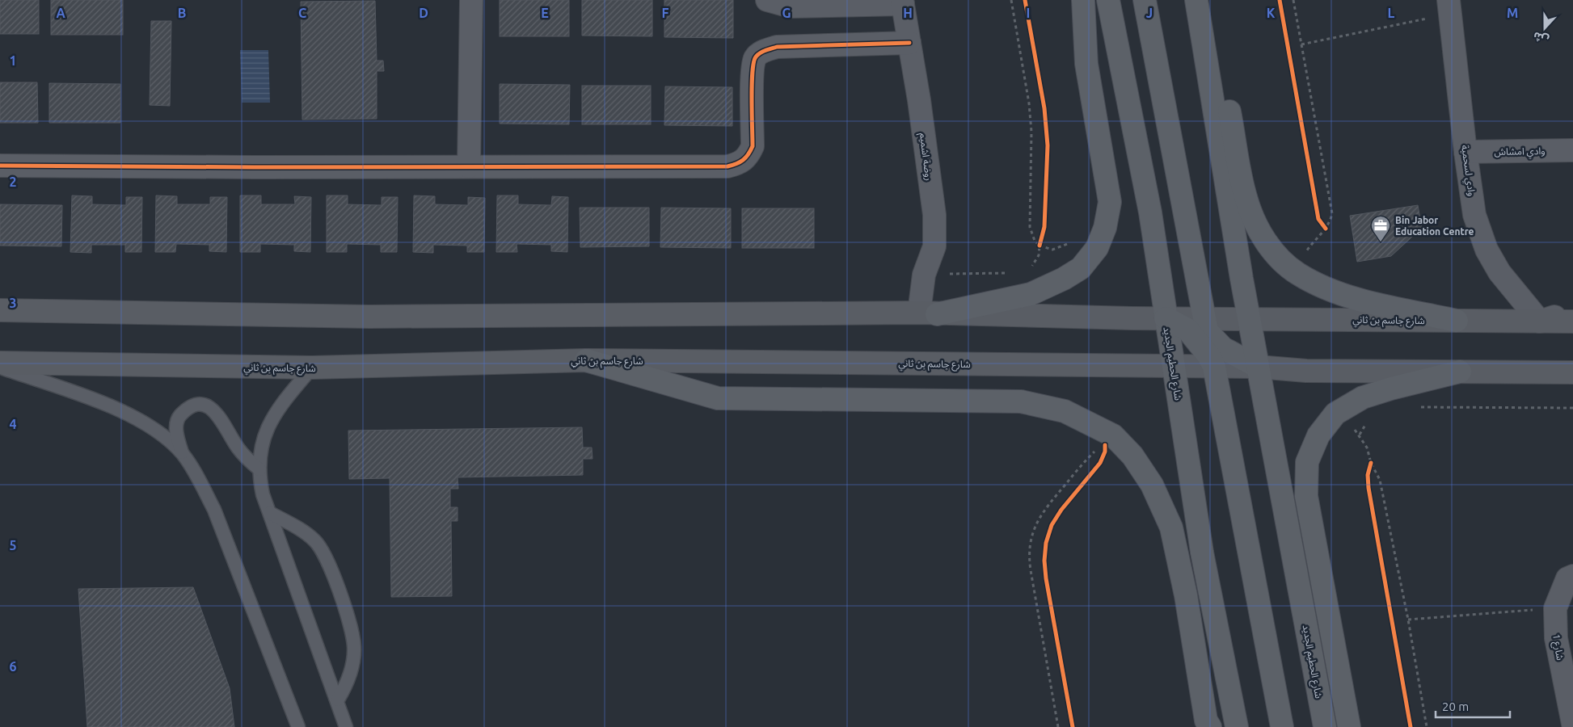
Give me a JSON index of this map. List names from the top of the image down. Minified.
{"streets":{"main road":["شارع جاسم بن ثاني","شارع الحطيم الجديد"],"street":["وادي امشاش","روضة اشميم","وادي لسحمية","شارع 1"]},"crossings":[["وادي امشاش","وادي لسحمية"],["وادي لسحمية","شارع جاسم بن ثاني"],["شارع جاسم بن ثاني","شارع الحطيم الجديد"]],"places":{"office":["Bin Jabor Education Centre"]},"scale_bar":"20 m","north":"bottom","grid":{"columns":["A","B","C","D","E","F","G","H","I","J","K","L","M"],"rows":["1","2","3","4","5","6"]}}
